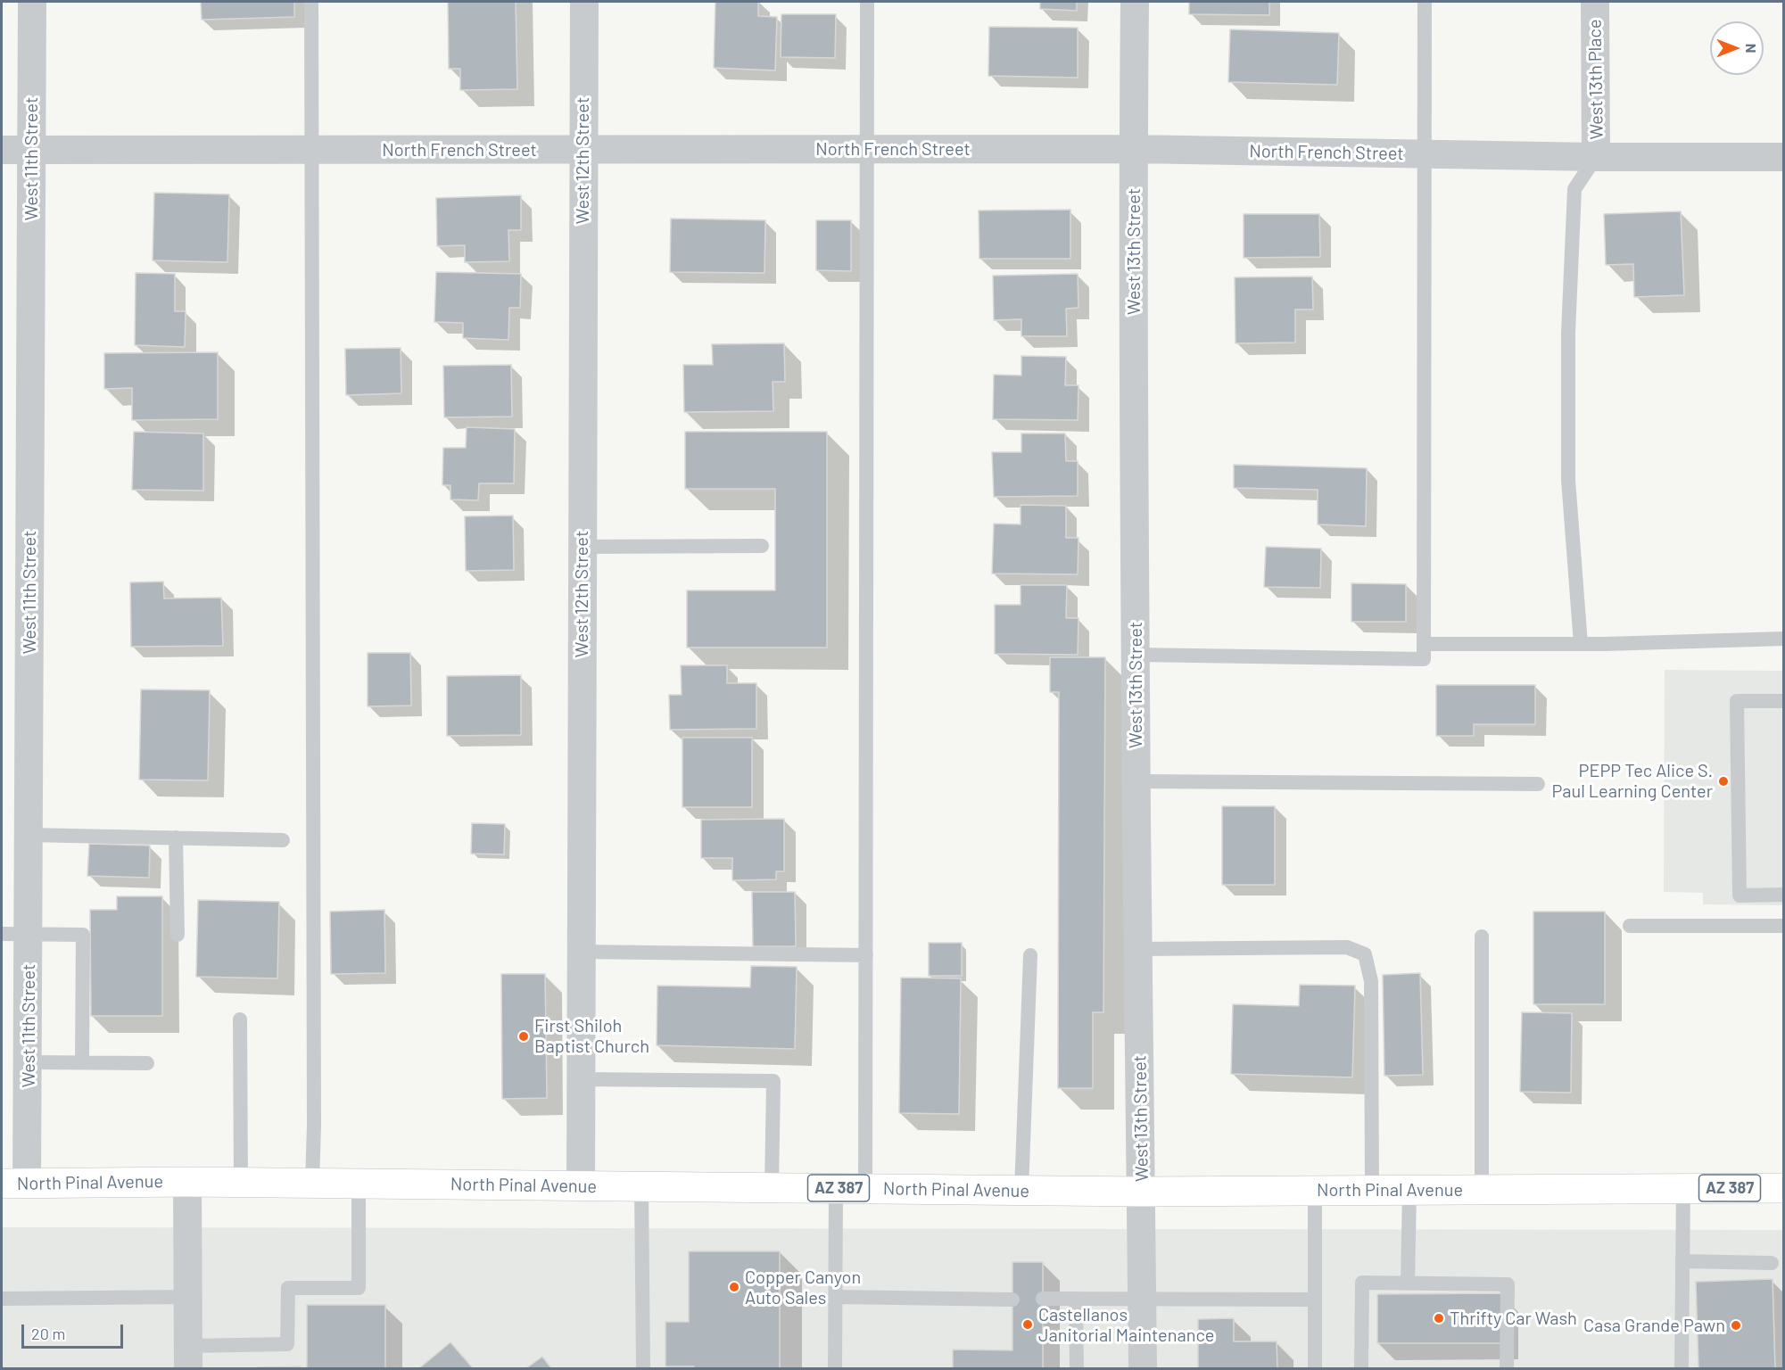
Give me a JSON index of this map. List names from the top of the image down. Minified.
{"streets":{"main road":["North Pinal Avenue","AZ 387"],"street":["West 13th Place","North French Street","West 11th Street","West 12th Street","West 13th Street"]},"crossings":[["West 13th Place","North French Street"],["North French Street","West 11th Street"],["North French Street","West 12th Street"],["North French Street","West 13th Street"],["West 11th Street","North Pinal Avenue"],["West 12th Street","North Pinal Avenue"],["West 13th Street","North Pinal Avenue"]],"places":["PEPP Tec Alice S. Paul Learning Center","First Shiloh Baptist Church","Copper Canyon Auto Sales","Thrifty Car Wash","Castellanos Janitorial Maintenance","Casa Grande Pawn"],"scale_bar":"20 m","north":"right"}
